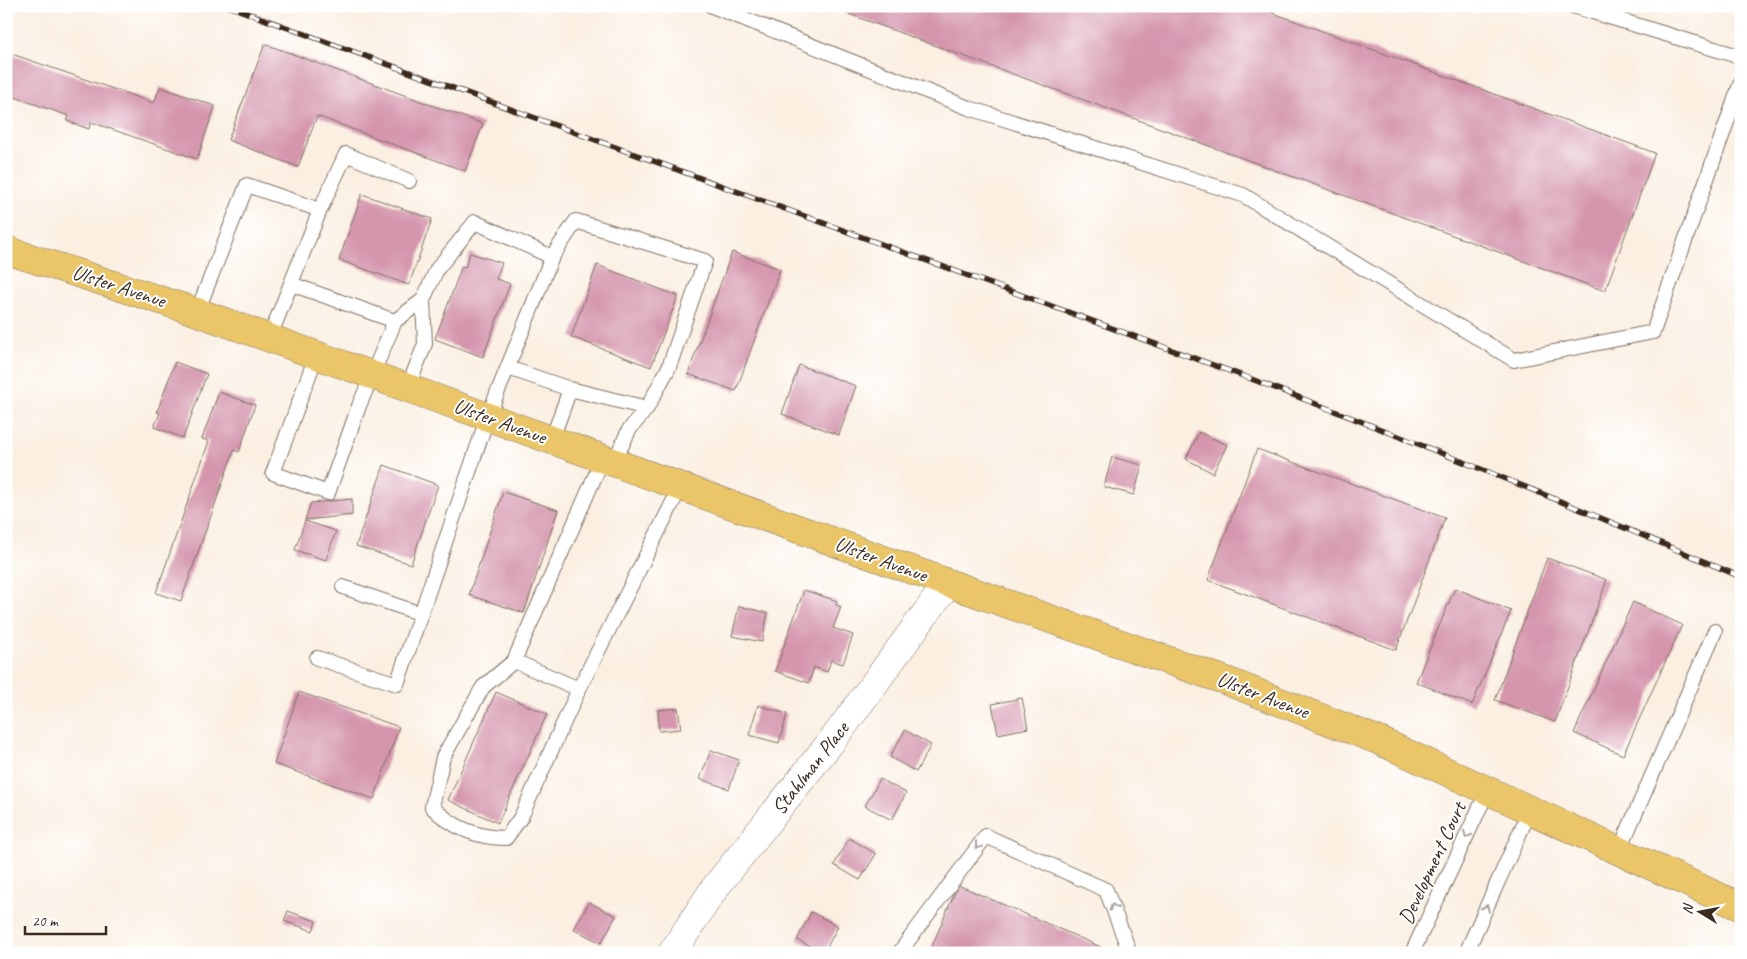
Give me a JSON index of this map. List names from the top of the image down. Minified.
{"streets":{"main road":["Ulster Avenue"],"street":["Stahlman Place"],"lane":["Development Court"]},"crossings":[["Ulster Avenue","Stahlman Place"],["Ulster Avenue","Development Court"]],"scale_bar":"20 m","north":"left"}
